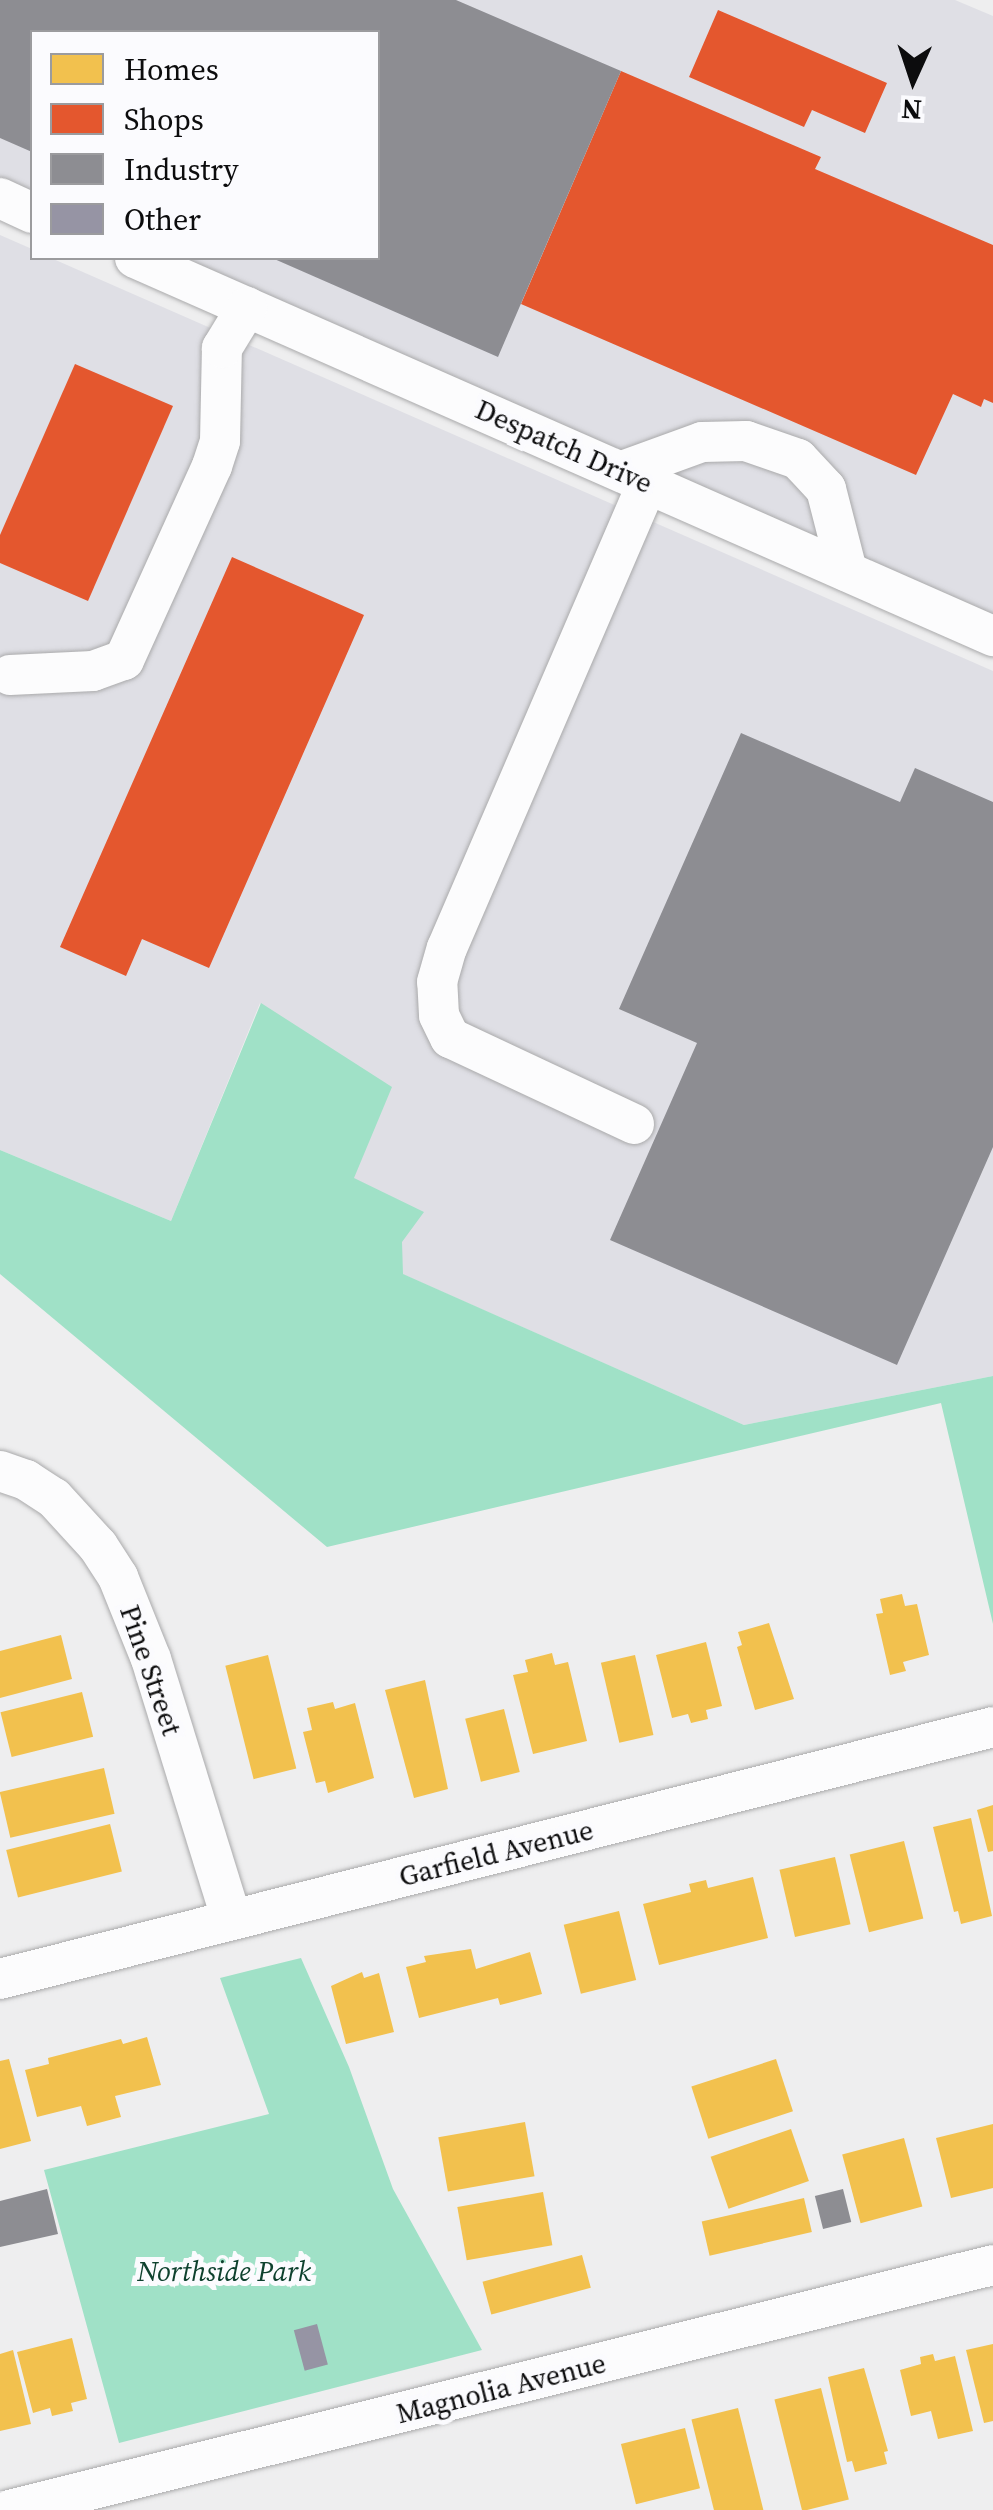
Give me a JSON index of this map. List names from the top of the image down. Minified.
{"streets":{"street":["Despatch Drive","Pine Street","Garfield Avenue","Magnolia Avenue"]},"crossings":[["Pine Street","Garfield Avenue"]],"parks":["Northside Park"],"legend":["Homes","Shops","Industry","Other"],"north":"bottom"}
